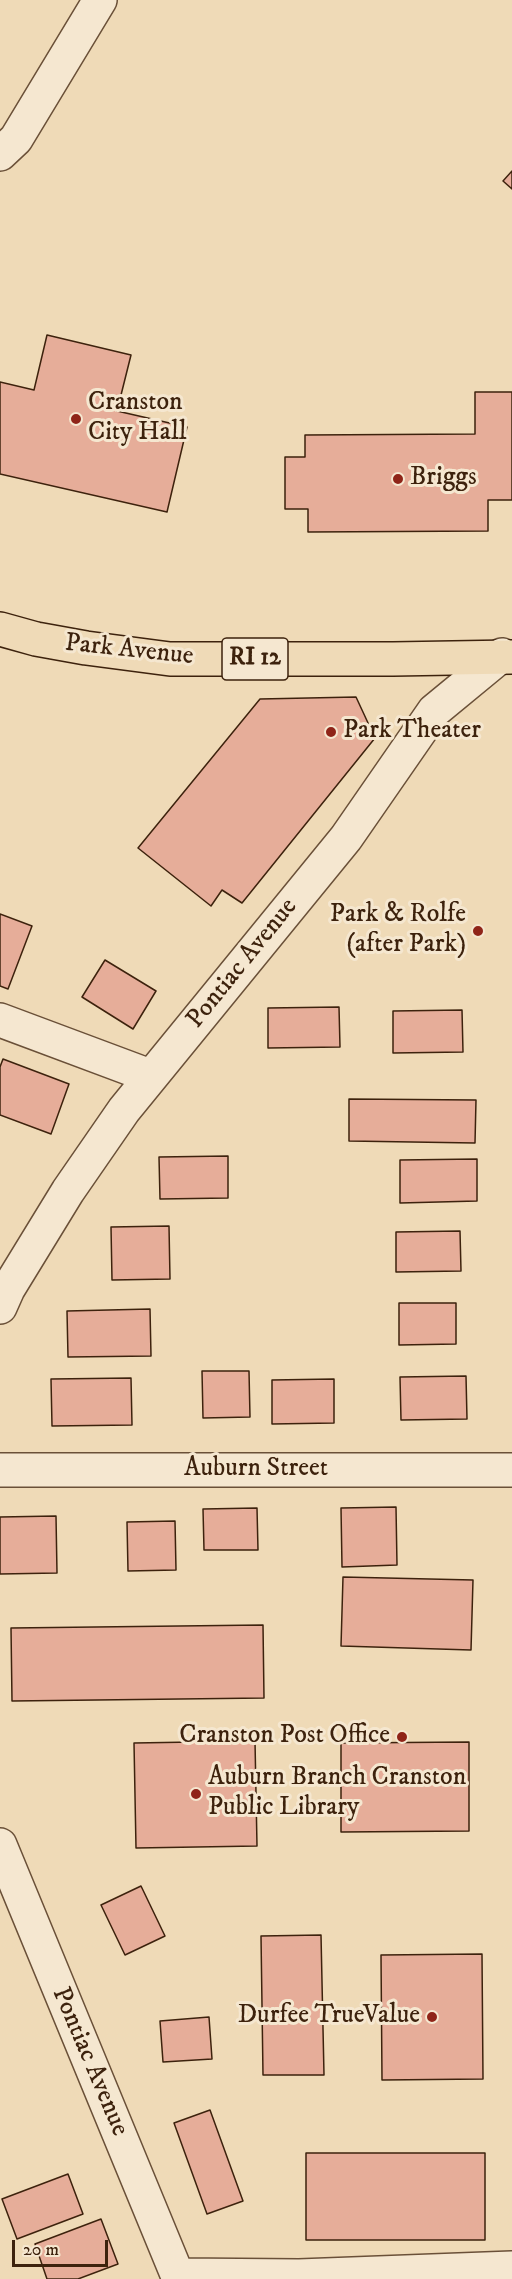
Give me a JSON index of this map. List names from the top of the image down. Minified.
{"streets":{"main road":["Park Avenue","RI 12"],"street":["Pontiac Avenue","Auburn Street"]},"crossings":[["Park Avenue","Pontiac Avenue"]],"places":["Cranston City Hall","Briggs","Park Theater","Park & Rolfe (after Park)","Cranston Post Office","Auburn Branch Cranston Public Library","Durfee TrueValue"],"scale_bar":"20 m"}
